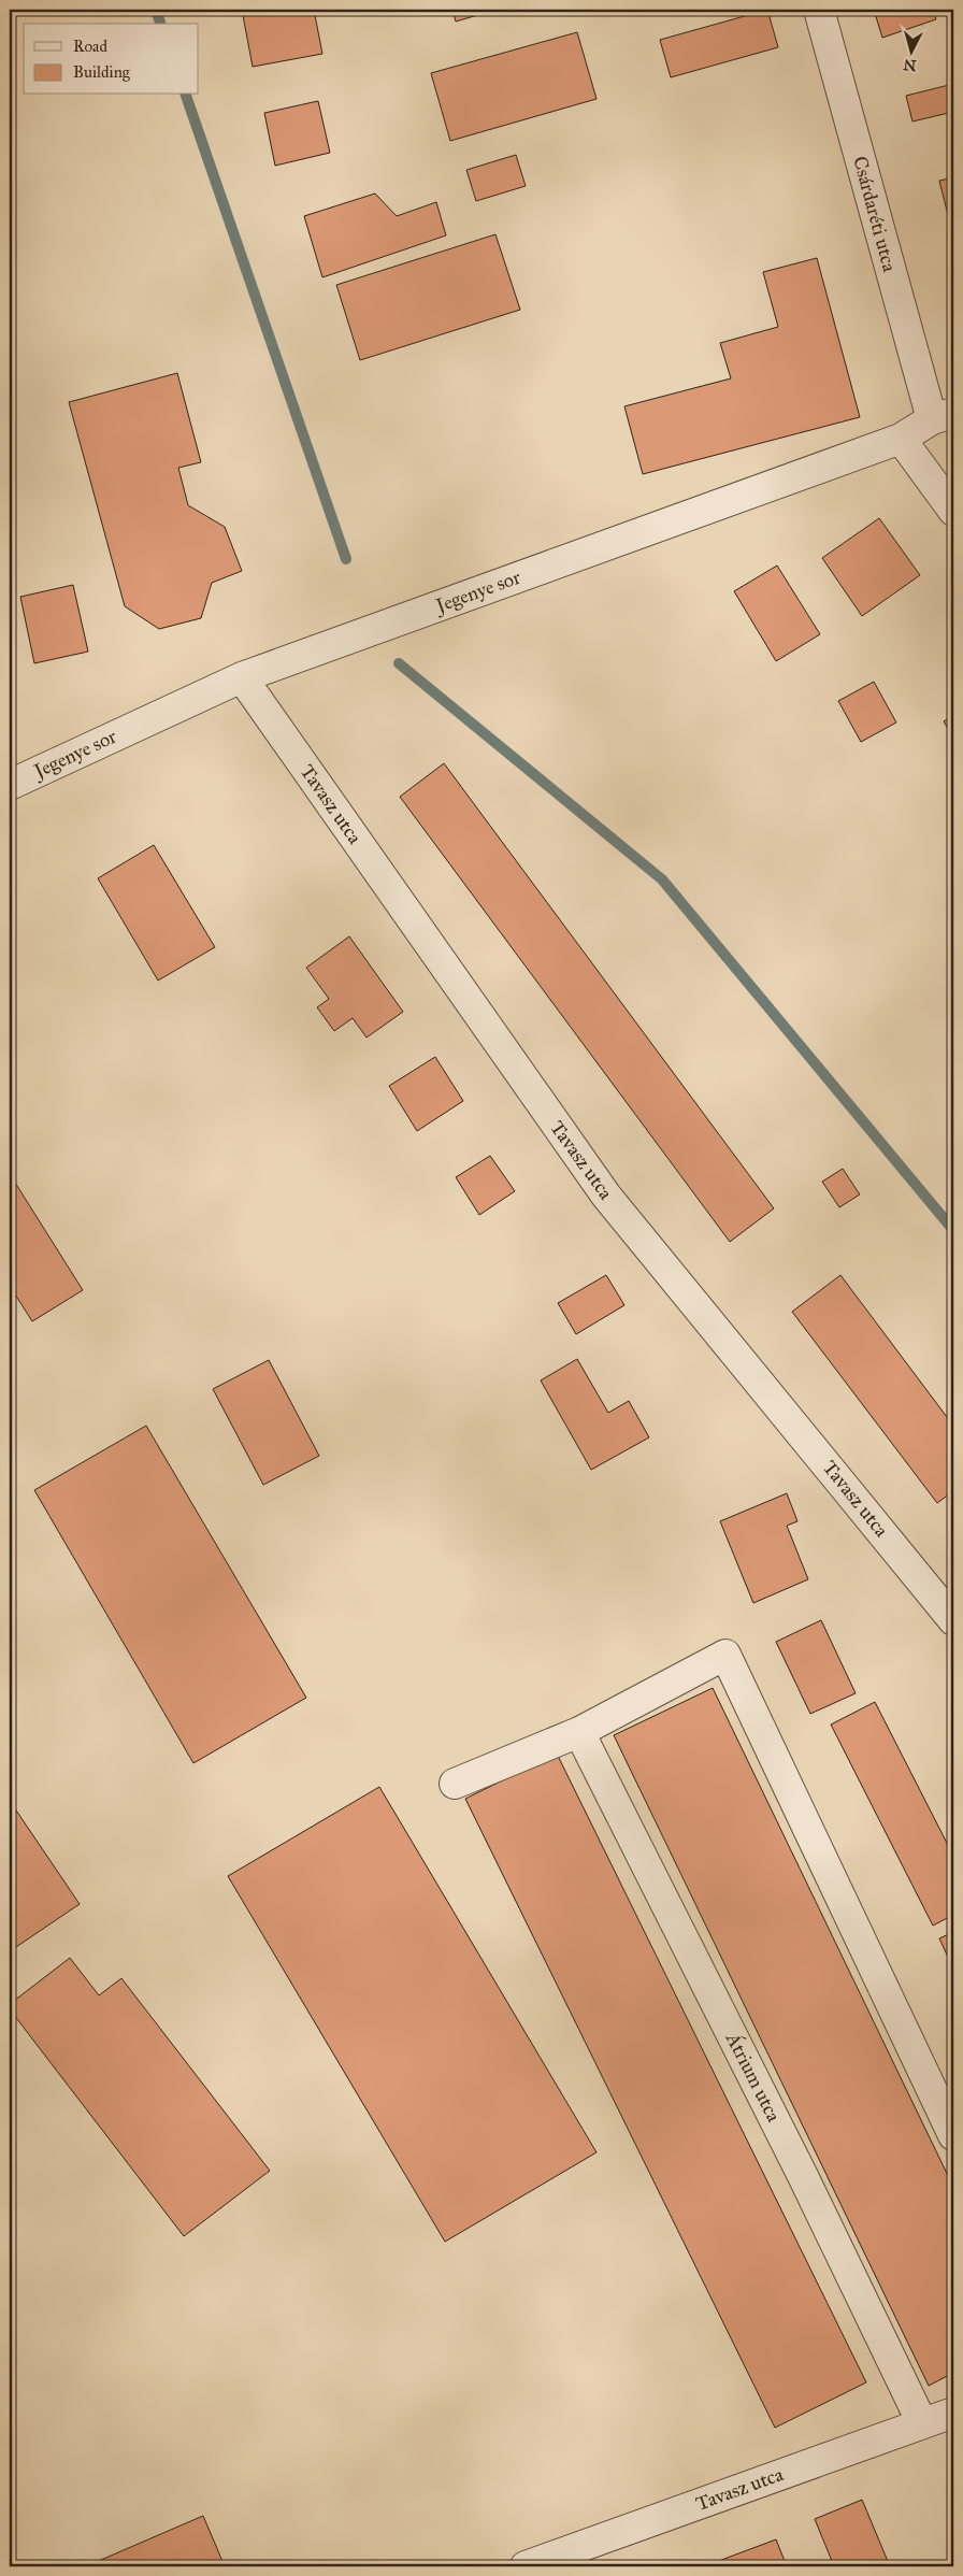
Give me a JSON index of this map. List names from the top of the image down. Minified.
{"streets":{"street":["Csárdaréti utca","Jegenye sor","Tavasz utca","Átrium utca"]},"crossings":[["Csárdaréti utca","Jegenye sor"],["Jegenye sor","Tavasz utca"],["Tavasz utca","Átrium utca"]],"legend":["Road","Building"],"north":"bottom"}
